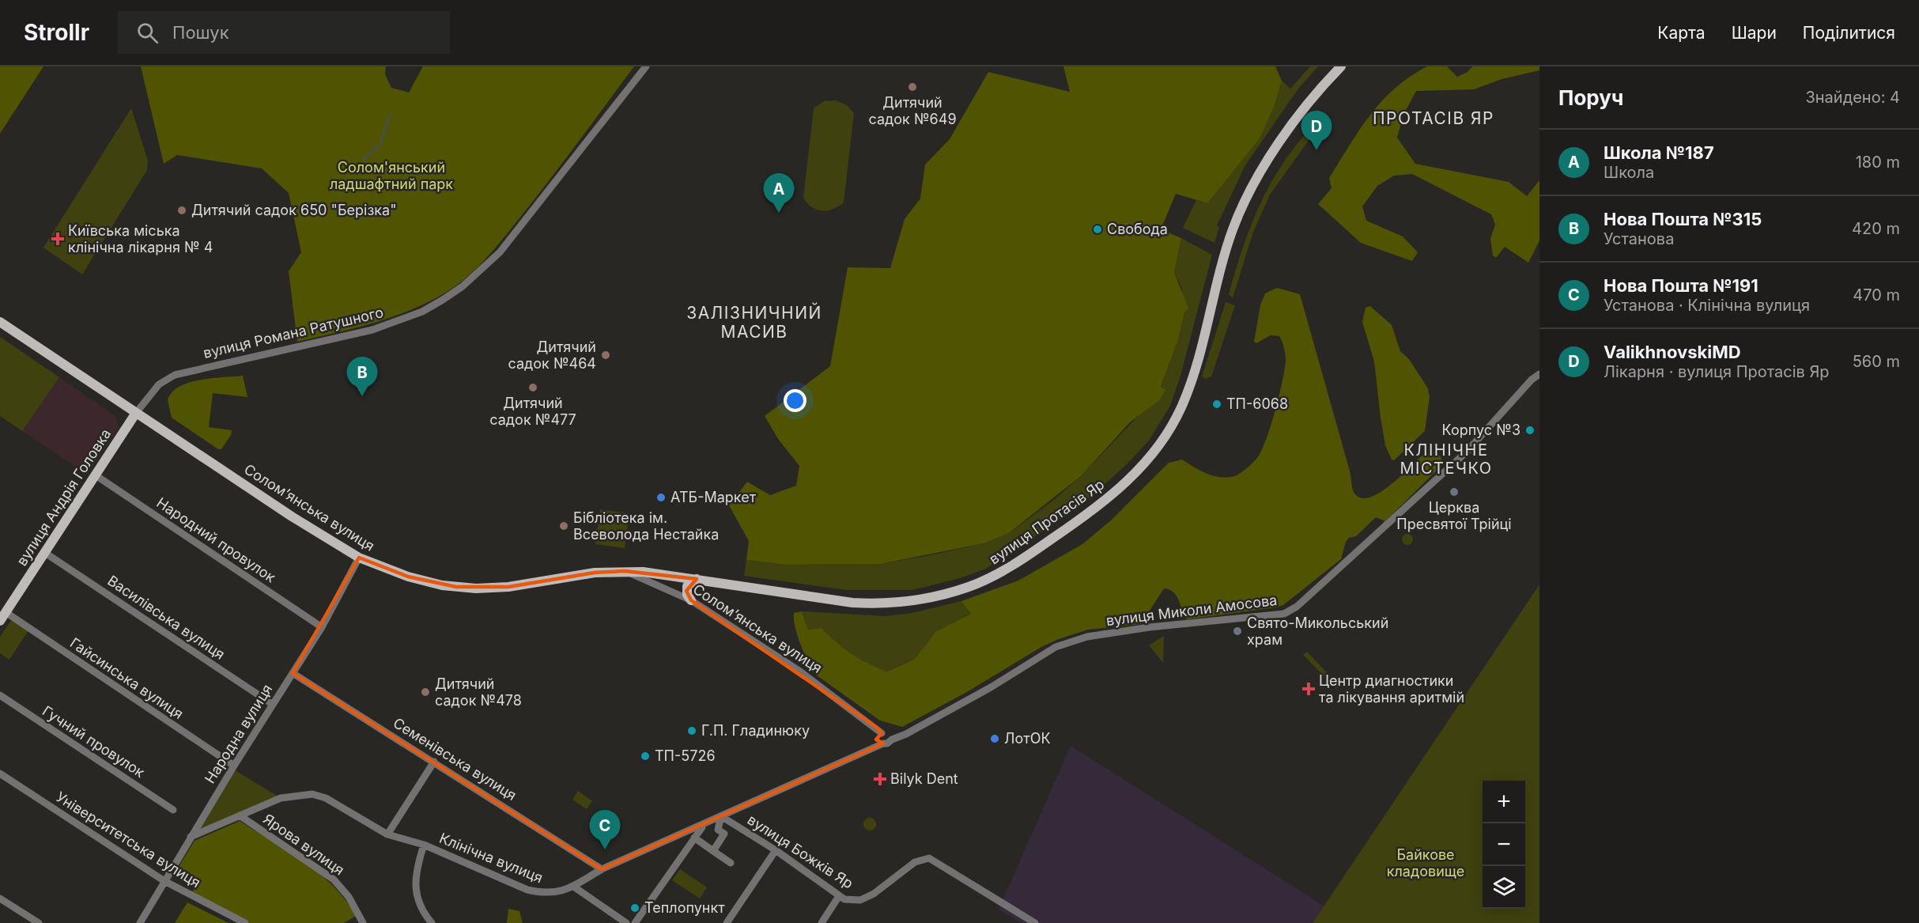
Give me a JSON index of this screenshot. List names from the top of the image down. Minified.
{"streets":{"main road":["вулиця Андрія Головка","Соломʼянська вулиця","вулиця Протасів Яр"],"street":["вулиця Романа Ратушного","Народний провулок","вулиця Миколи Амосова","Василівська вулиця","Гайсинська вулиця","Народна вулиця","Гучний провулок","Семенівська вулиця","Університетська вулиця","Ярова вулиця","вулиця Божків Яр","Клінічна вулиця"]},"crossings":[["вулиця Романа Ратушного","вулиця Андрія Головка"],["вулиця Романа Ратушного","Соломʼянська вулиця"],["вулиця Андрія Головка","Соломʼянська вулиця"],["вулиця Андрія Головка","Народний провулок"],["вулиця Андрія Головка","Василівська вулиця"],["вулиця Андрія Головка","Гайсинська вулиця"],["Соломʼянська вулиця","вулиця Протасів Яр"],["Соломʼянська вулиця","вулиця Миколи Амосова"],["Соломʼянська вулиця","Народна вулиця"],["Соломʼянська вулиця","Клінічна вулиця"],["Народний провулок","Народна вулиця"],["вулиця Миколи Амосова","Клінічна вулиця"],["Василівська вулиця","Народна вулиця"],["Гайсинська вулиця","Народна вулиця"],["Народна вулиця","Семенівська вулиця"],["Народна вулиця","Університетська вулиця"],["Народна вулиця","Клінічна вулиця"],["Семенівська вулиця","Клінічна вулиця"],["Ярова вулиця","Клінічна вулиця"],["вулиця Божків Яр","Клінічна вулиця"]],"districts":["ПРОТАСІВ ЯР","ЗАЛІЗНИЧНИЙ МАСИВ","КЛІНІЧНЕ МІСТЕЧКО"],"parks":["Солом'янський ладшафтний парк","Байкове кладовище"],"places":{"other":["Дитячий садок №649","Дитячий садок 650 \"Берізка\"","Свобода","Дитячий садок №464","Дитячий садок №477","ТП-6068","Корпус №3","Церква Пресвятої Трійці","АТБ-Маркет","Бібліотека ім. Всеволода Нестайка","Свято-Микольський храм","Дитячий садок №478","Г.П. Гладинюку","ЛотОК","ТП-5726","Теплопункт"],"health":["Київська міська клінічна лікарня № 4","Центр диагностики та лікування аритмій","Bilyk Dent"]},"page":{"header":"Strollr","search":"Пошук","nav":["Карта","Шари","Поділитися"],"heading":["Поруч","Знайдено: 4"],"pins":["D","A","B","C"],"list":[{"mark":"A","name":"Школа №187","note":"Школа","value":"180 m"},{"mark":"B","name":"Нова Пошта №315","note":"Установа","value":"420 m"},{"mark":"C","name":"Нова Пошта №191","note":"Установа · Клінічна вулиця","value":"470 m"},{"mark":"D","name":"ValikhnovskiMD","note":"Лікарня · вулиця Протасів Яр","value":"560 m"}],"map_buttons":["+","−"]}}
